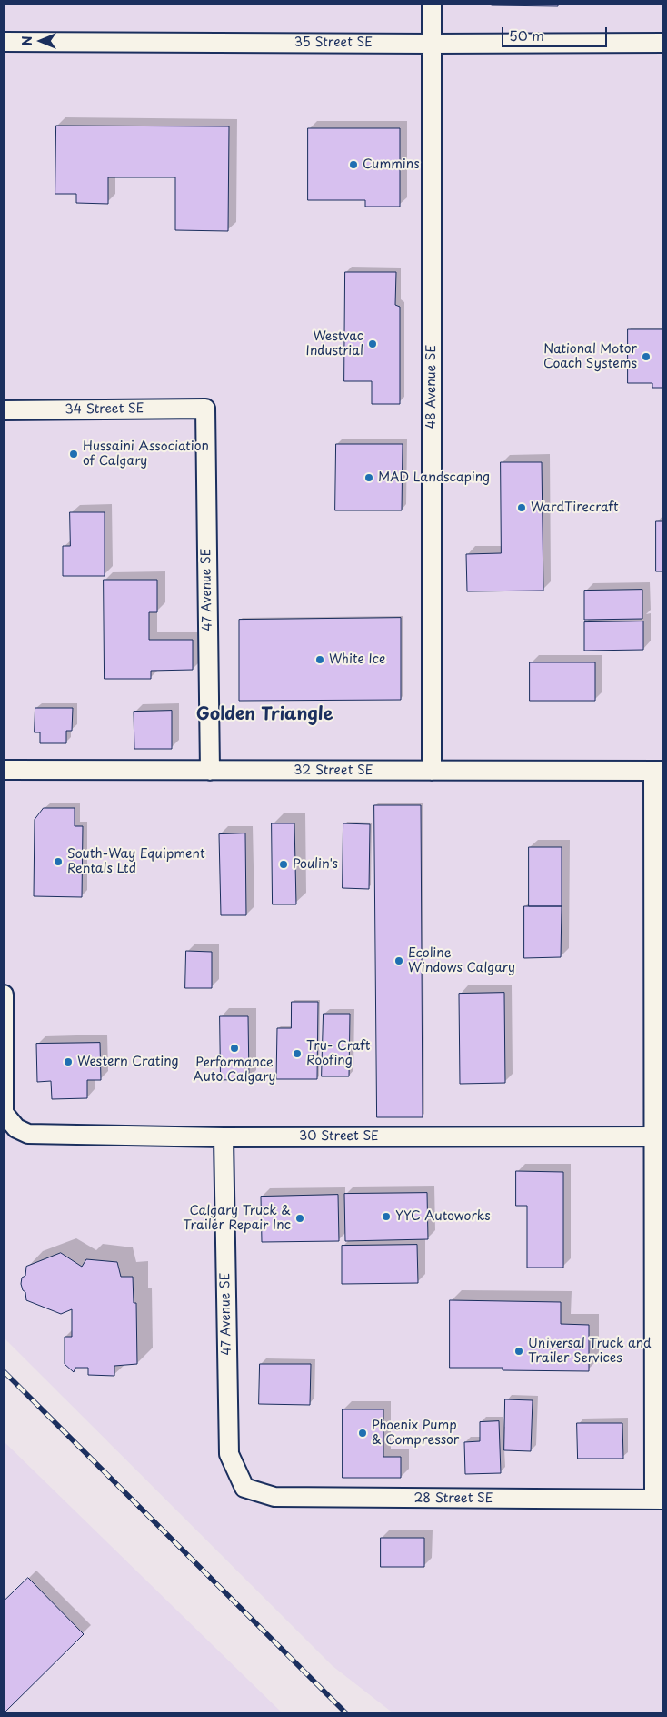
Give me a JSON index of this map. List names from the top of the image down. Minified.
{"streets":{"street":["35 Street SE","48 Avenue SE","34 Street SE","47 Avenue SE","32 Street SE","30 Street SE","28 Street SE"]},"crossings":[["35 Street SE","48 Avenue SE"],["48 Avenue SE","32 Street SE"],["34 Street SE","47 Avenue SE"],["47 Avenue SE","32 Street SE"],["47 Avenue SE","30 Street SE"],["47 Avenue SE","28 Street SE"]],"districts":["Golden Triangle"],"places":["Cummins","Westvac Industrial","National Motor Coach Systems","Hussaini Association of Calgary","MAD Landscaping","WardTirecraft","White Ice","South-Way Equipment Rentals Ltd","Poulin's","Ecoline Windows Calgary","Performance Auto Calgary","Tru- Craft Roofing","Western Crating","YYC Autoworks","Calgary Truck & Trailer Repair Inc","Universal Truck and Trailer Services","Phoenix Pump & Compressor"],"scale_bar":"50 m","north":"left"}
